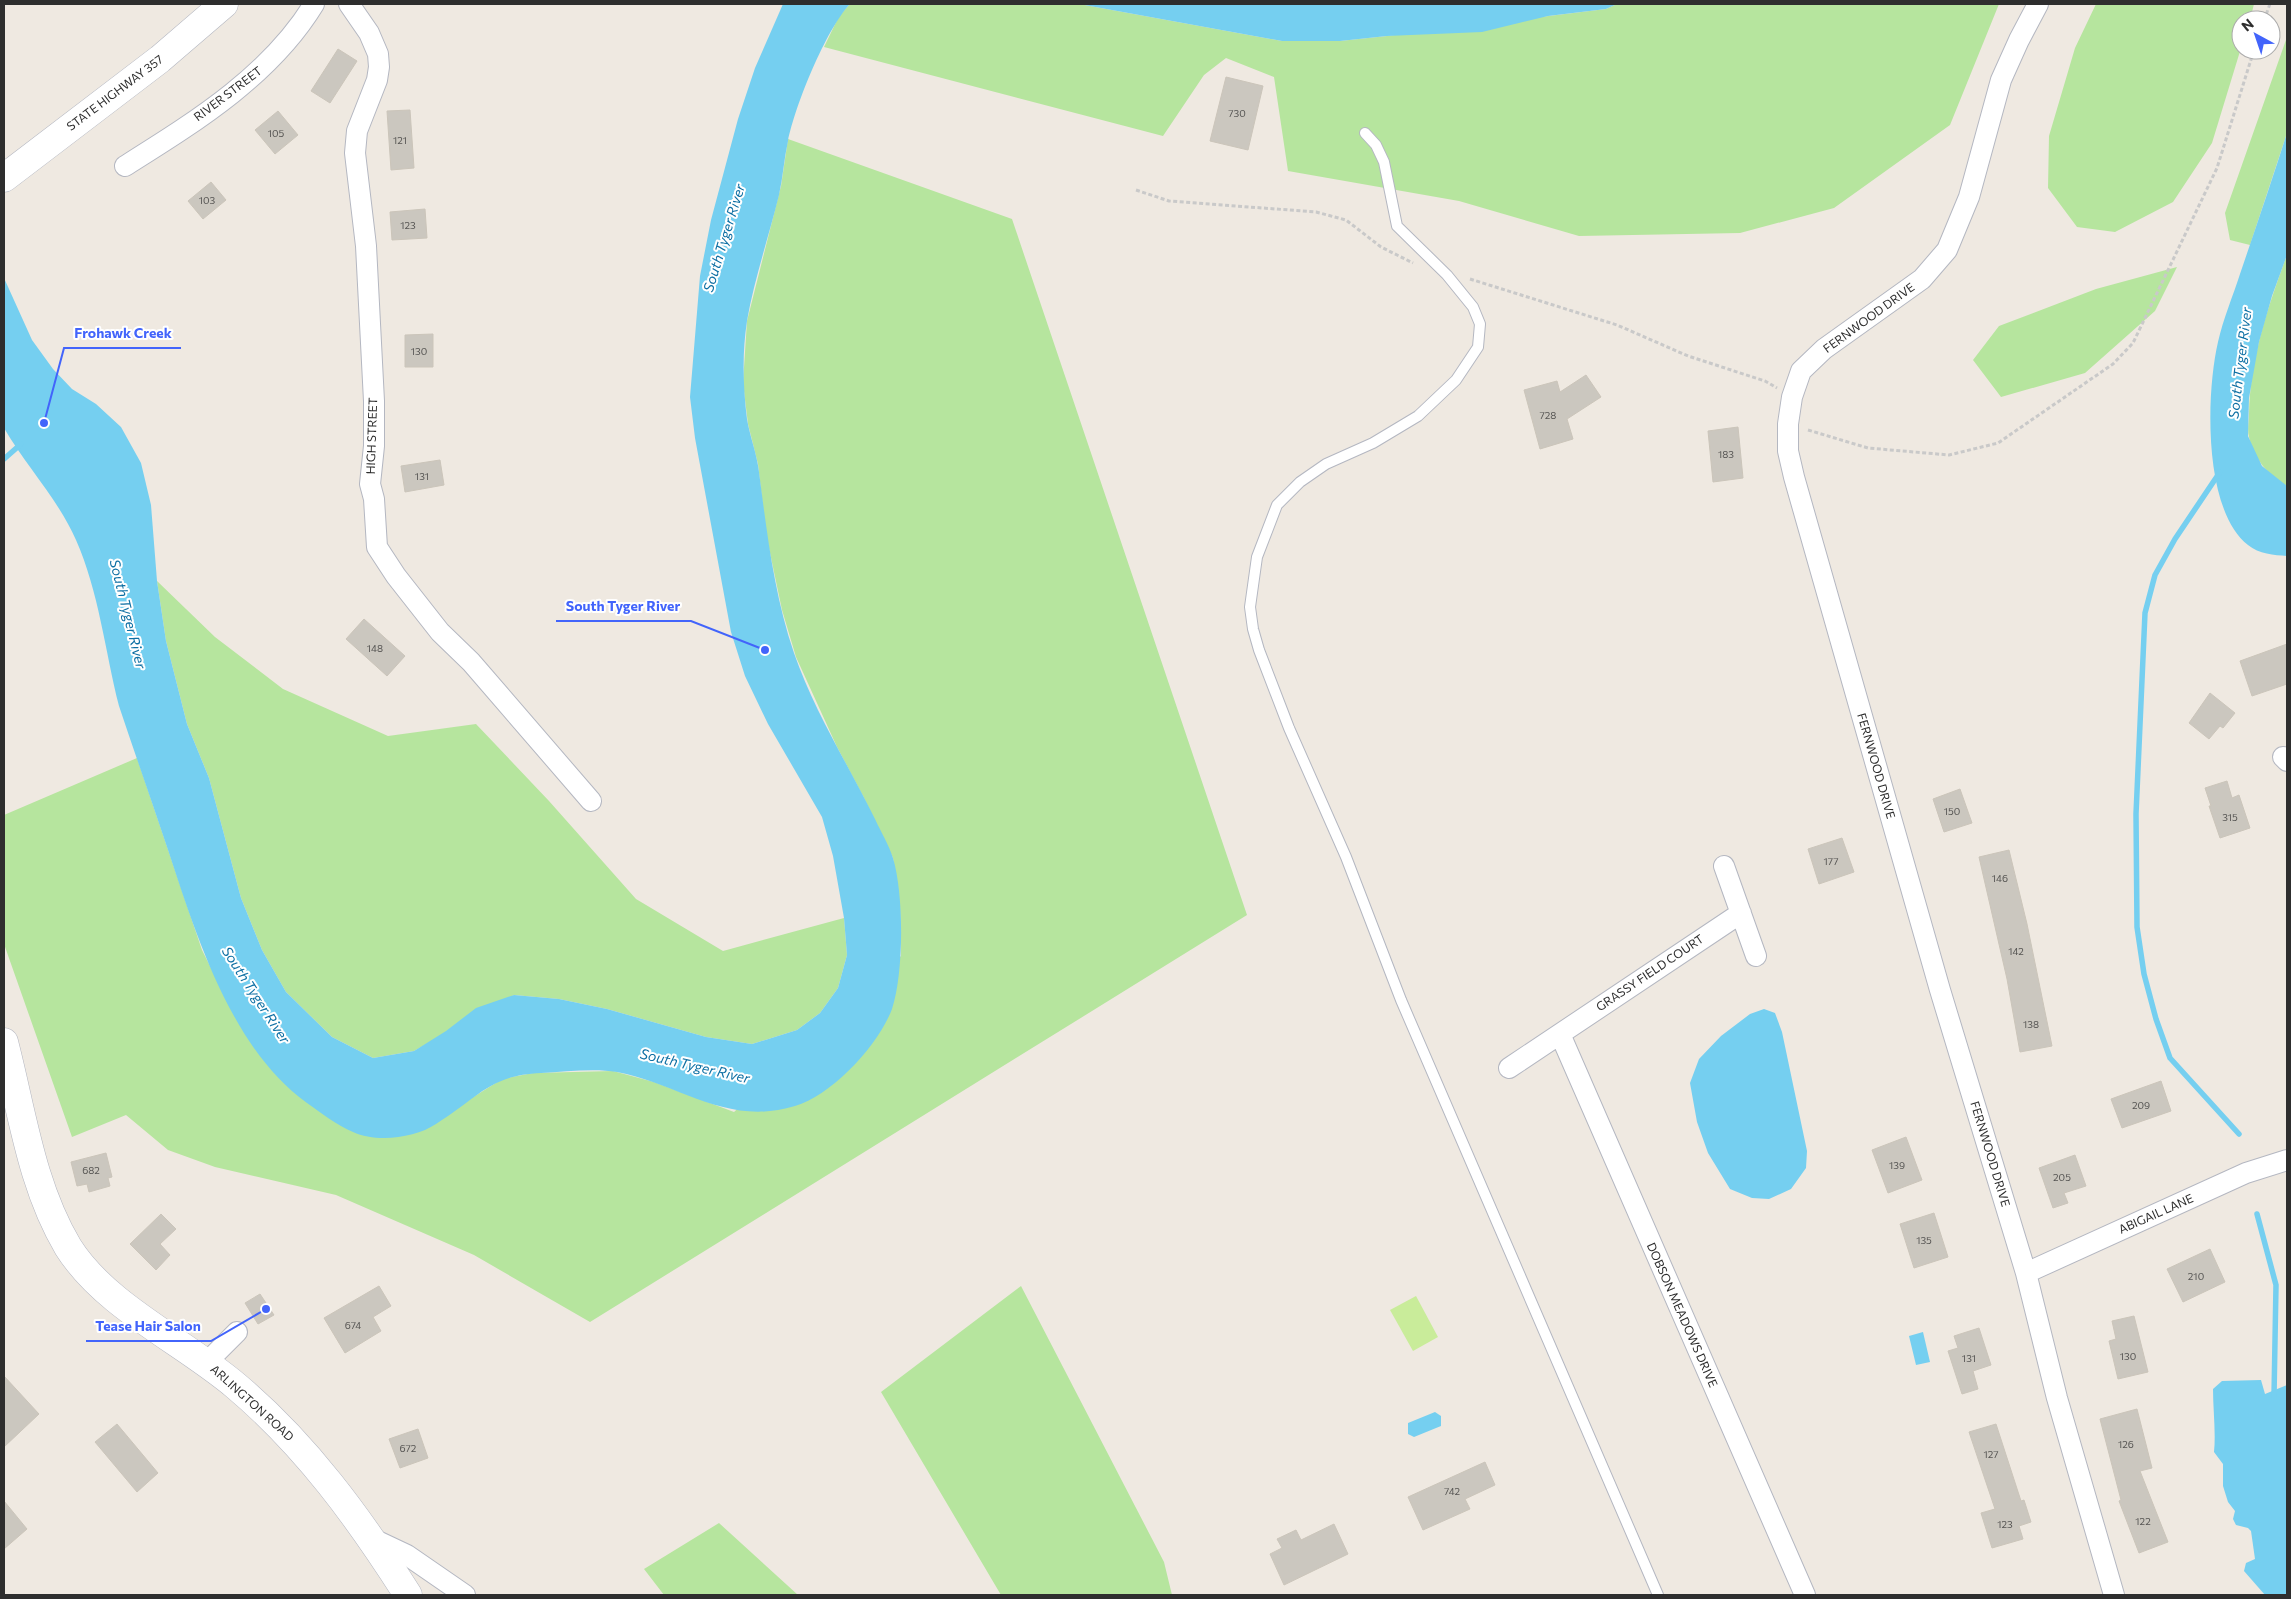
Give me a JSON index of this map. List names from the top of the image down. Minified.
{"streets":{"main road":["STATE HIGHWAY 357","ARLINGTON ROAD"],"street":["RIVER STREET","FERNWOOD DRIVE","HIGH STREET","GRASSY FIELD COURT","ABIGAIL LANE","DOBSON MEADOWS DRIVE"]},"crossings":[["FERNWOOD DRIVE","ABIGAIL LANE"],["GRASSY FIELD COURT","DOBSON MEADOWS DRIVE"]],"water":["South Tyger River"],"places":["Frohawk Creek","South Tyger River","Tease Hair Salon"],"house_numbers":["730","105","121","103","123","130","728","183","131","148","150","315","177","146","142","138","209","139","682","205","135","210","674","130","131","126","672","127","742","122","123"],"north":"top left"}
